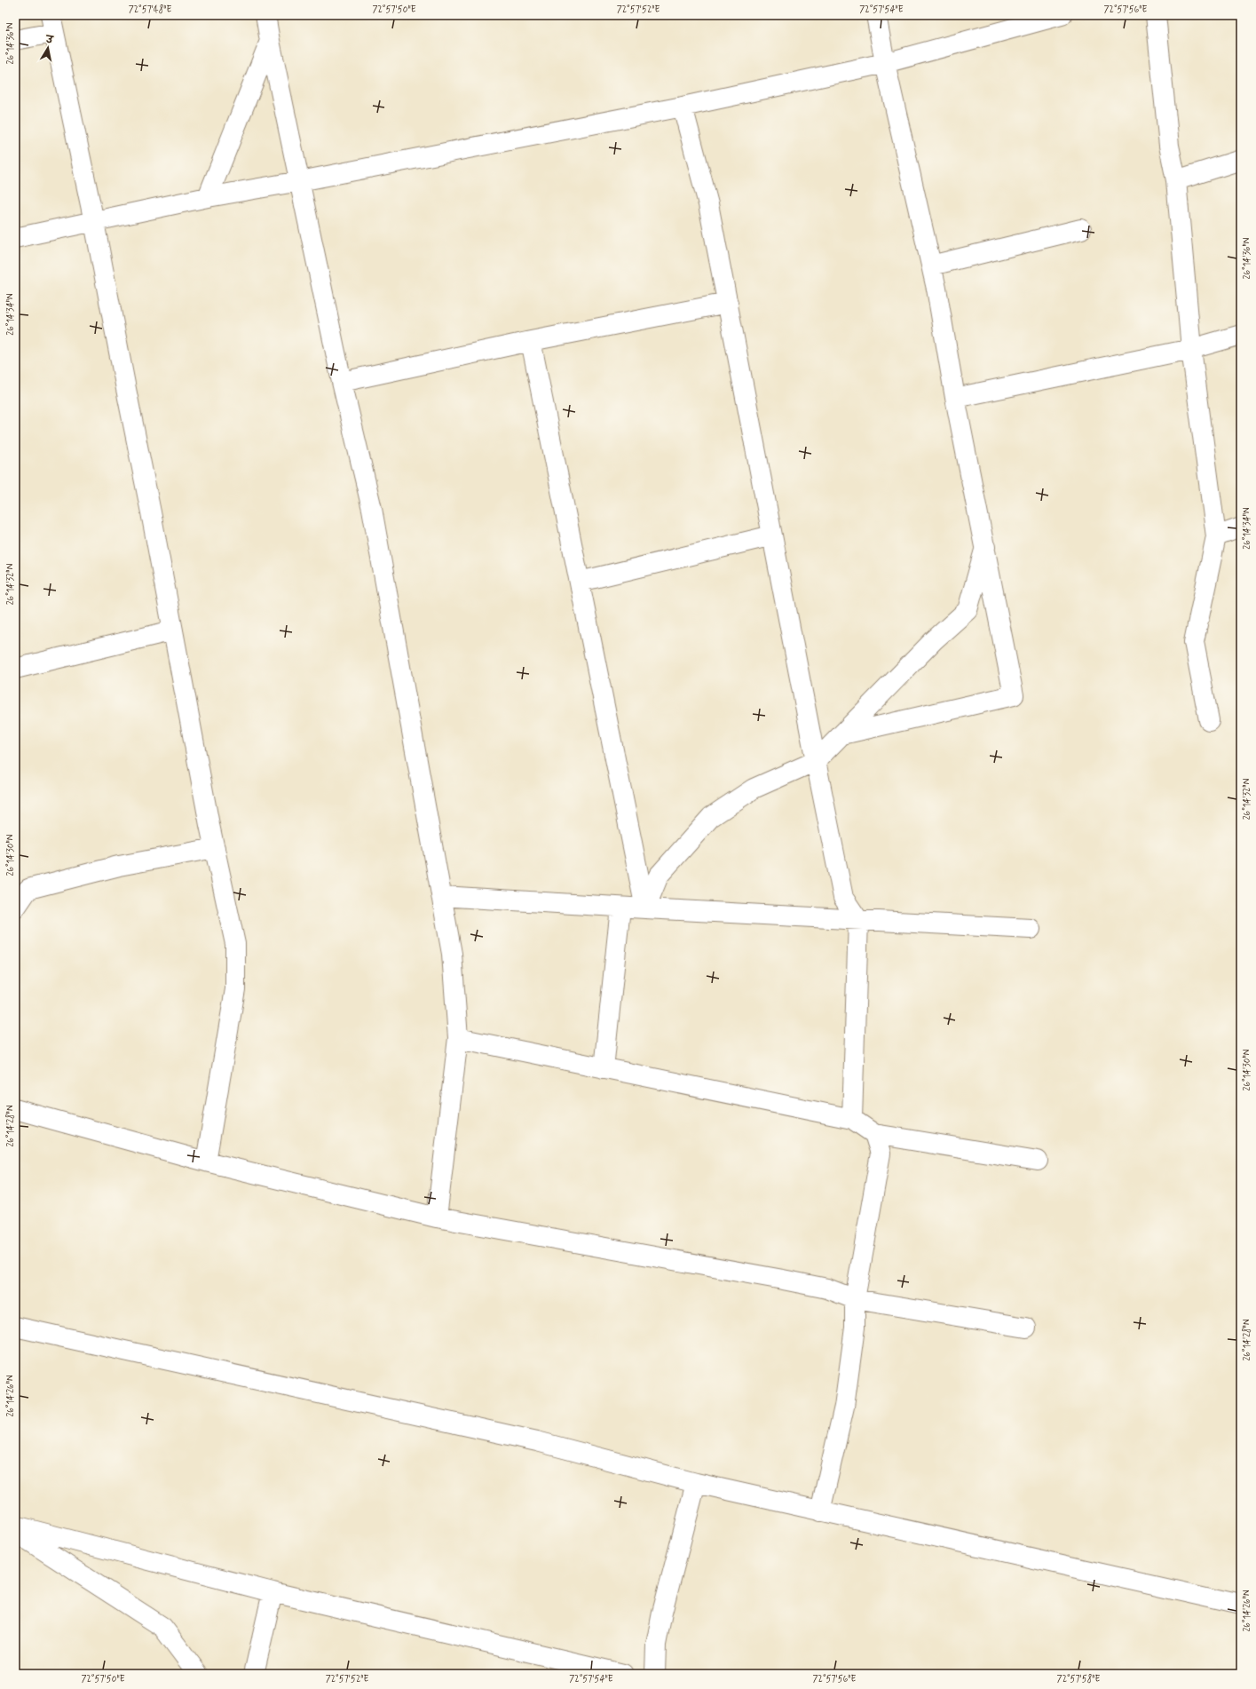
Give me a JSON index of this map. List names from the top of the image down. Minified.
{"north":"top","coordinates":["72°57'48\"E","72°57'50\"E","72°57'52\"E","72°57'54\"E","72°57'56\"E","26°14'36\"N","26°14'34\"N","26°14'32\"N","26°14'30\"N","26°14'28\"N","26°14'26\"N","72°57'58\"E"]}
